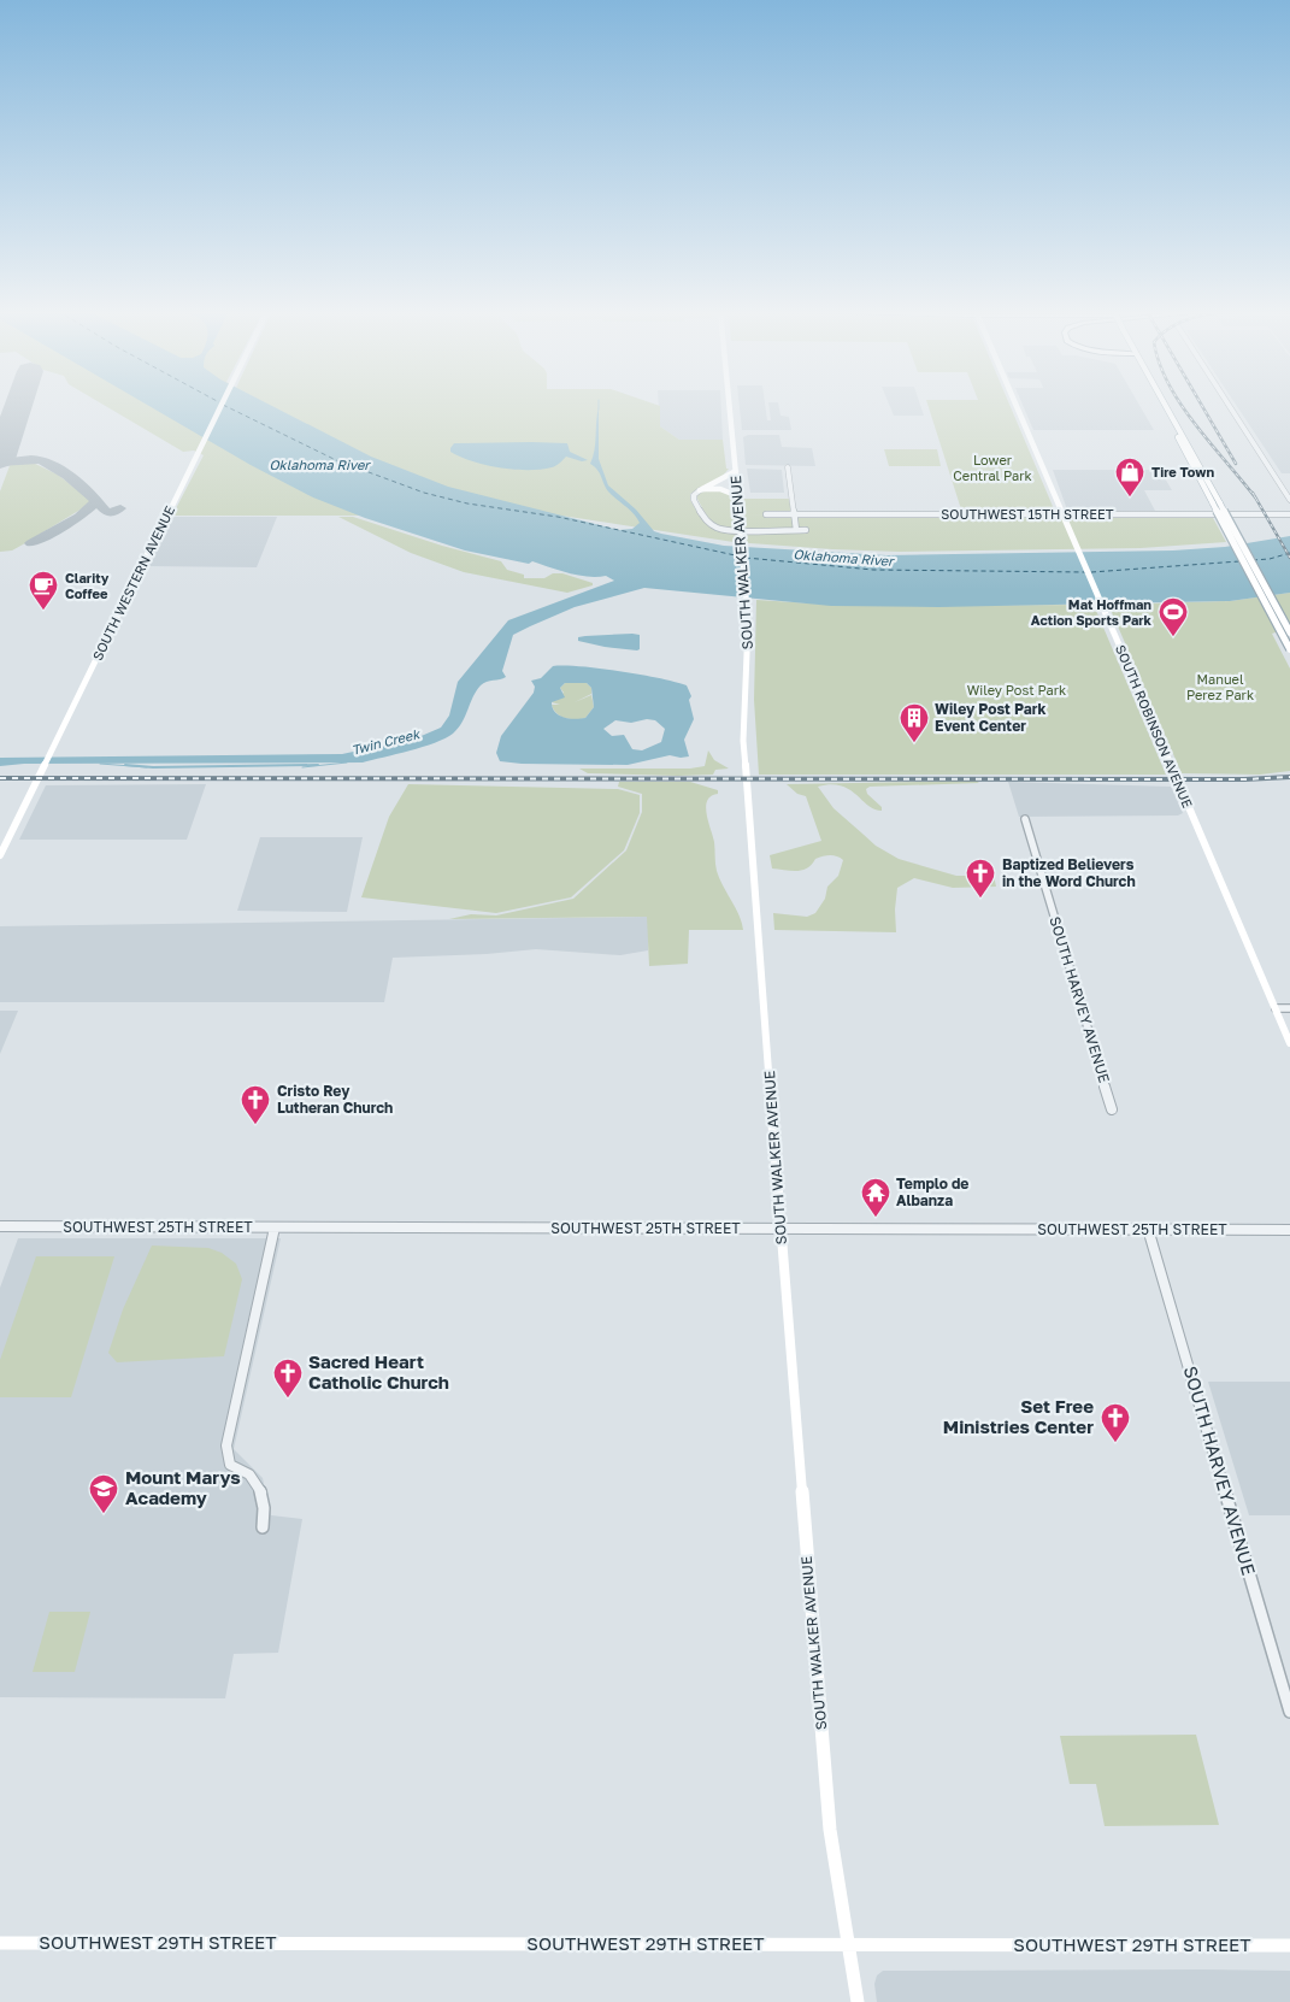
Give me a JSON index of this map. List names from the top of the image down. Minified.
{"streets":{"main road":["SOUTH WALKER AVENUE","SOUTH WESTERN AVENUE","SOUTH ROBINSON AVENUE","SOUTHWEST 29TH STREET"],"street":["SOUTHWEST 15TH STREET","SOUTH HARVEY AVENUE","SOUTHWEST 25TH STREET"]},"crossings":[["SOUTHWEST 15TH STREET","SOUTH ROBINSON AVENUE"],["SOUTH WALKER AVENUE","SOUTHWEST 25TH STREET"],["SOUTH WALKER AVENUE","SOUTHWEST 29TH STREET"],["SOUTH HARVEY AVENUE","SOUTHWEST 25TH STREET"]],"water":["Oklahoma River","Twin Creek"],"parks":["Lower Central Park","Manuel Perez Park","Wiley Post Park"],"places":{"shop":["Tire Town"],"cafe":["Clarity Coffee"],"sports":["Mat Hoffman Action Sports Park"],"building":["Wiley Post Park Event Center"],"church":["Baptized Believers in the Word Church","Cristo Rey Lutheran Church","Sacred Heart Catholic Church","Set Free Ministries Center"],"temple":["Templo de Albanza"],"school or university":["Mount Marys Academy"]}}
